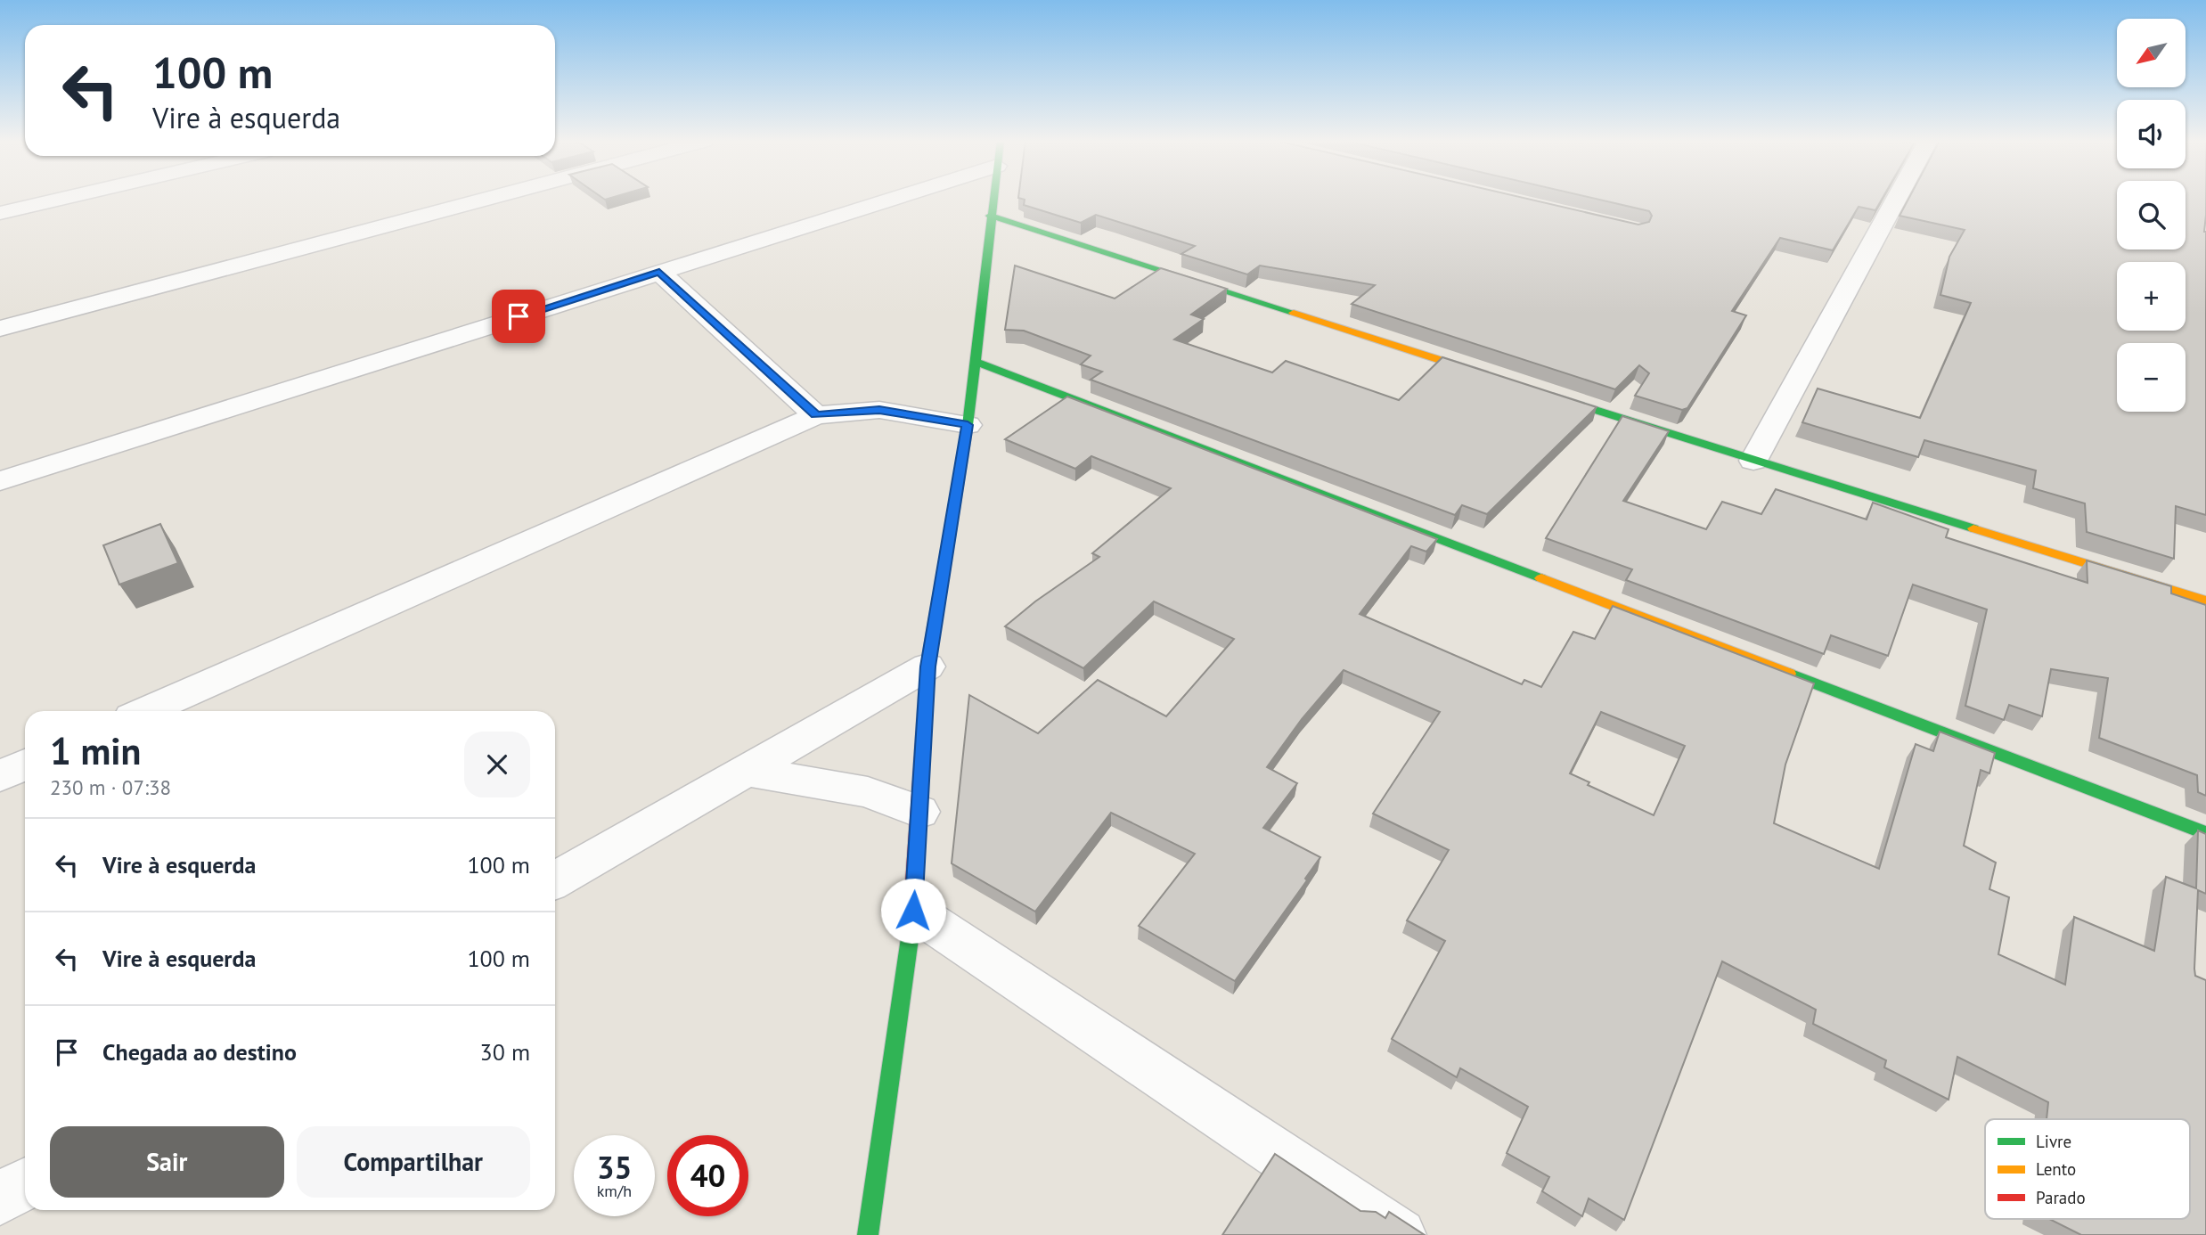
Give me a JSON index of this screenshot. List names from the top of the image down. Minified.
{"legend":["Livre","Lento","Parado"],"north":"bottom left","page":{"map_buttons":["+","−"],"turn":["100 m","Vire à esquerda"],"heading":["1 min","230 m · 07:38"],"list":[{"name":"Vire à esquerda","value":"100 m"},{"name":"Vire à esquerda","value":"100 m"},{"name":"Chegada ao destino","value":"30 m"}],"buttons":["Sair","Compartilhar"],"speed":"35 km/h","limit":"40"}}
